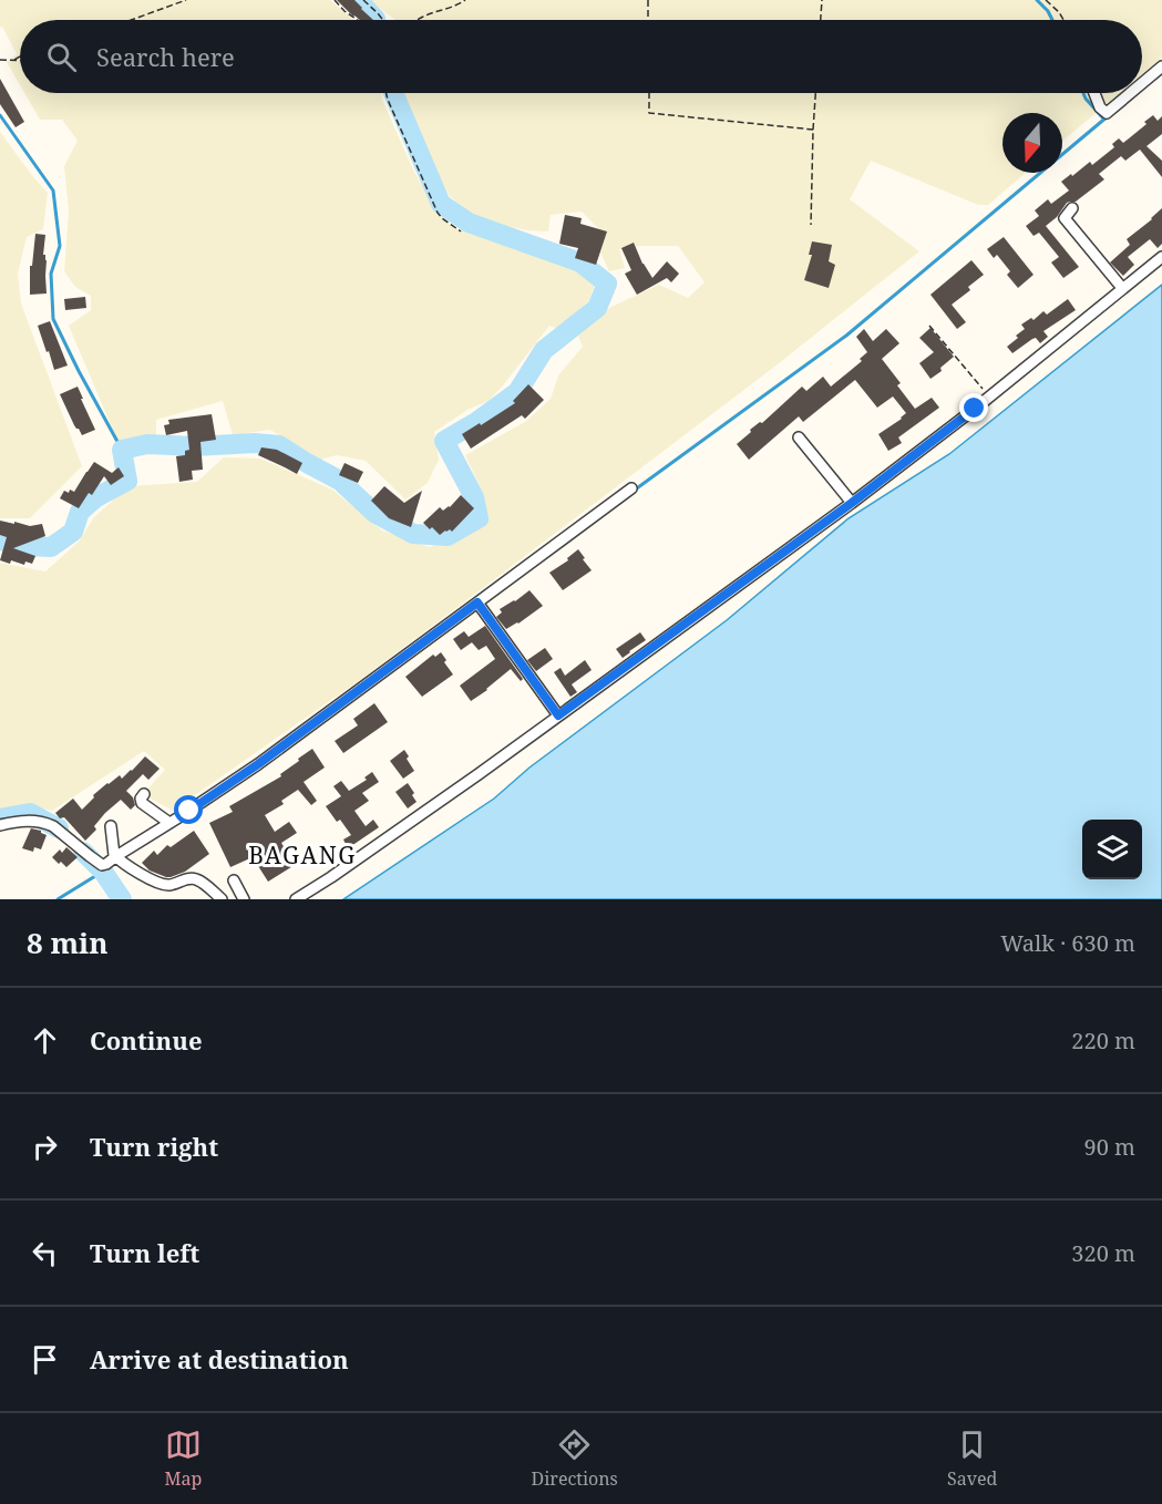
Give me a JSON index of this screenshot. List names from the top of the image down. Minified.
{"districts":["BAGANG"],"north":"bottom","page":{"search":"Search here","heading":["8 min","Walk · 630 m"],"list":[["Continue","220 m"],["Turn right","90 m"],["Turn left","320 m"],"Arrive at destination"],"nav":["Map","Directions","Saved"]}}
